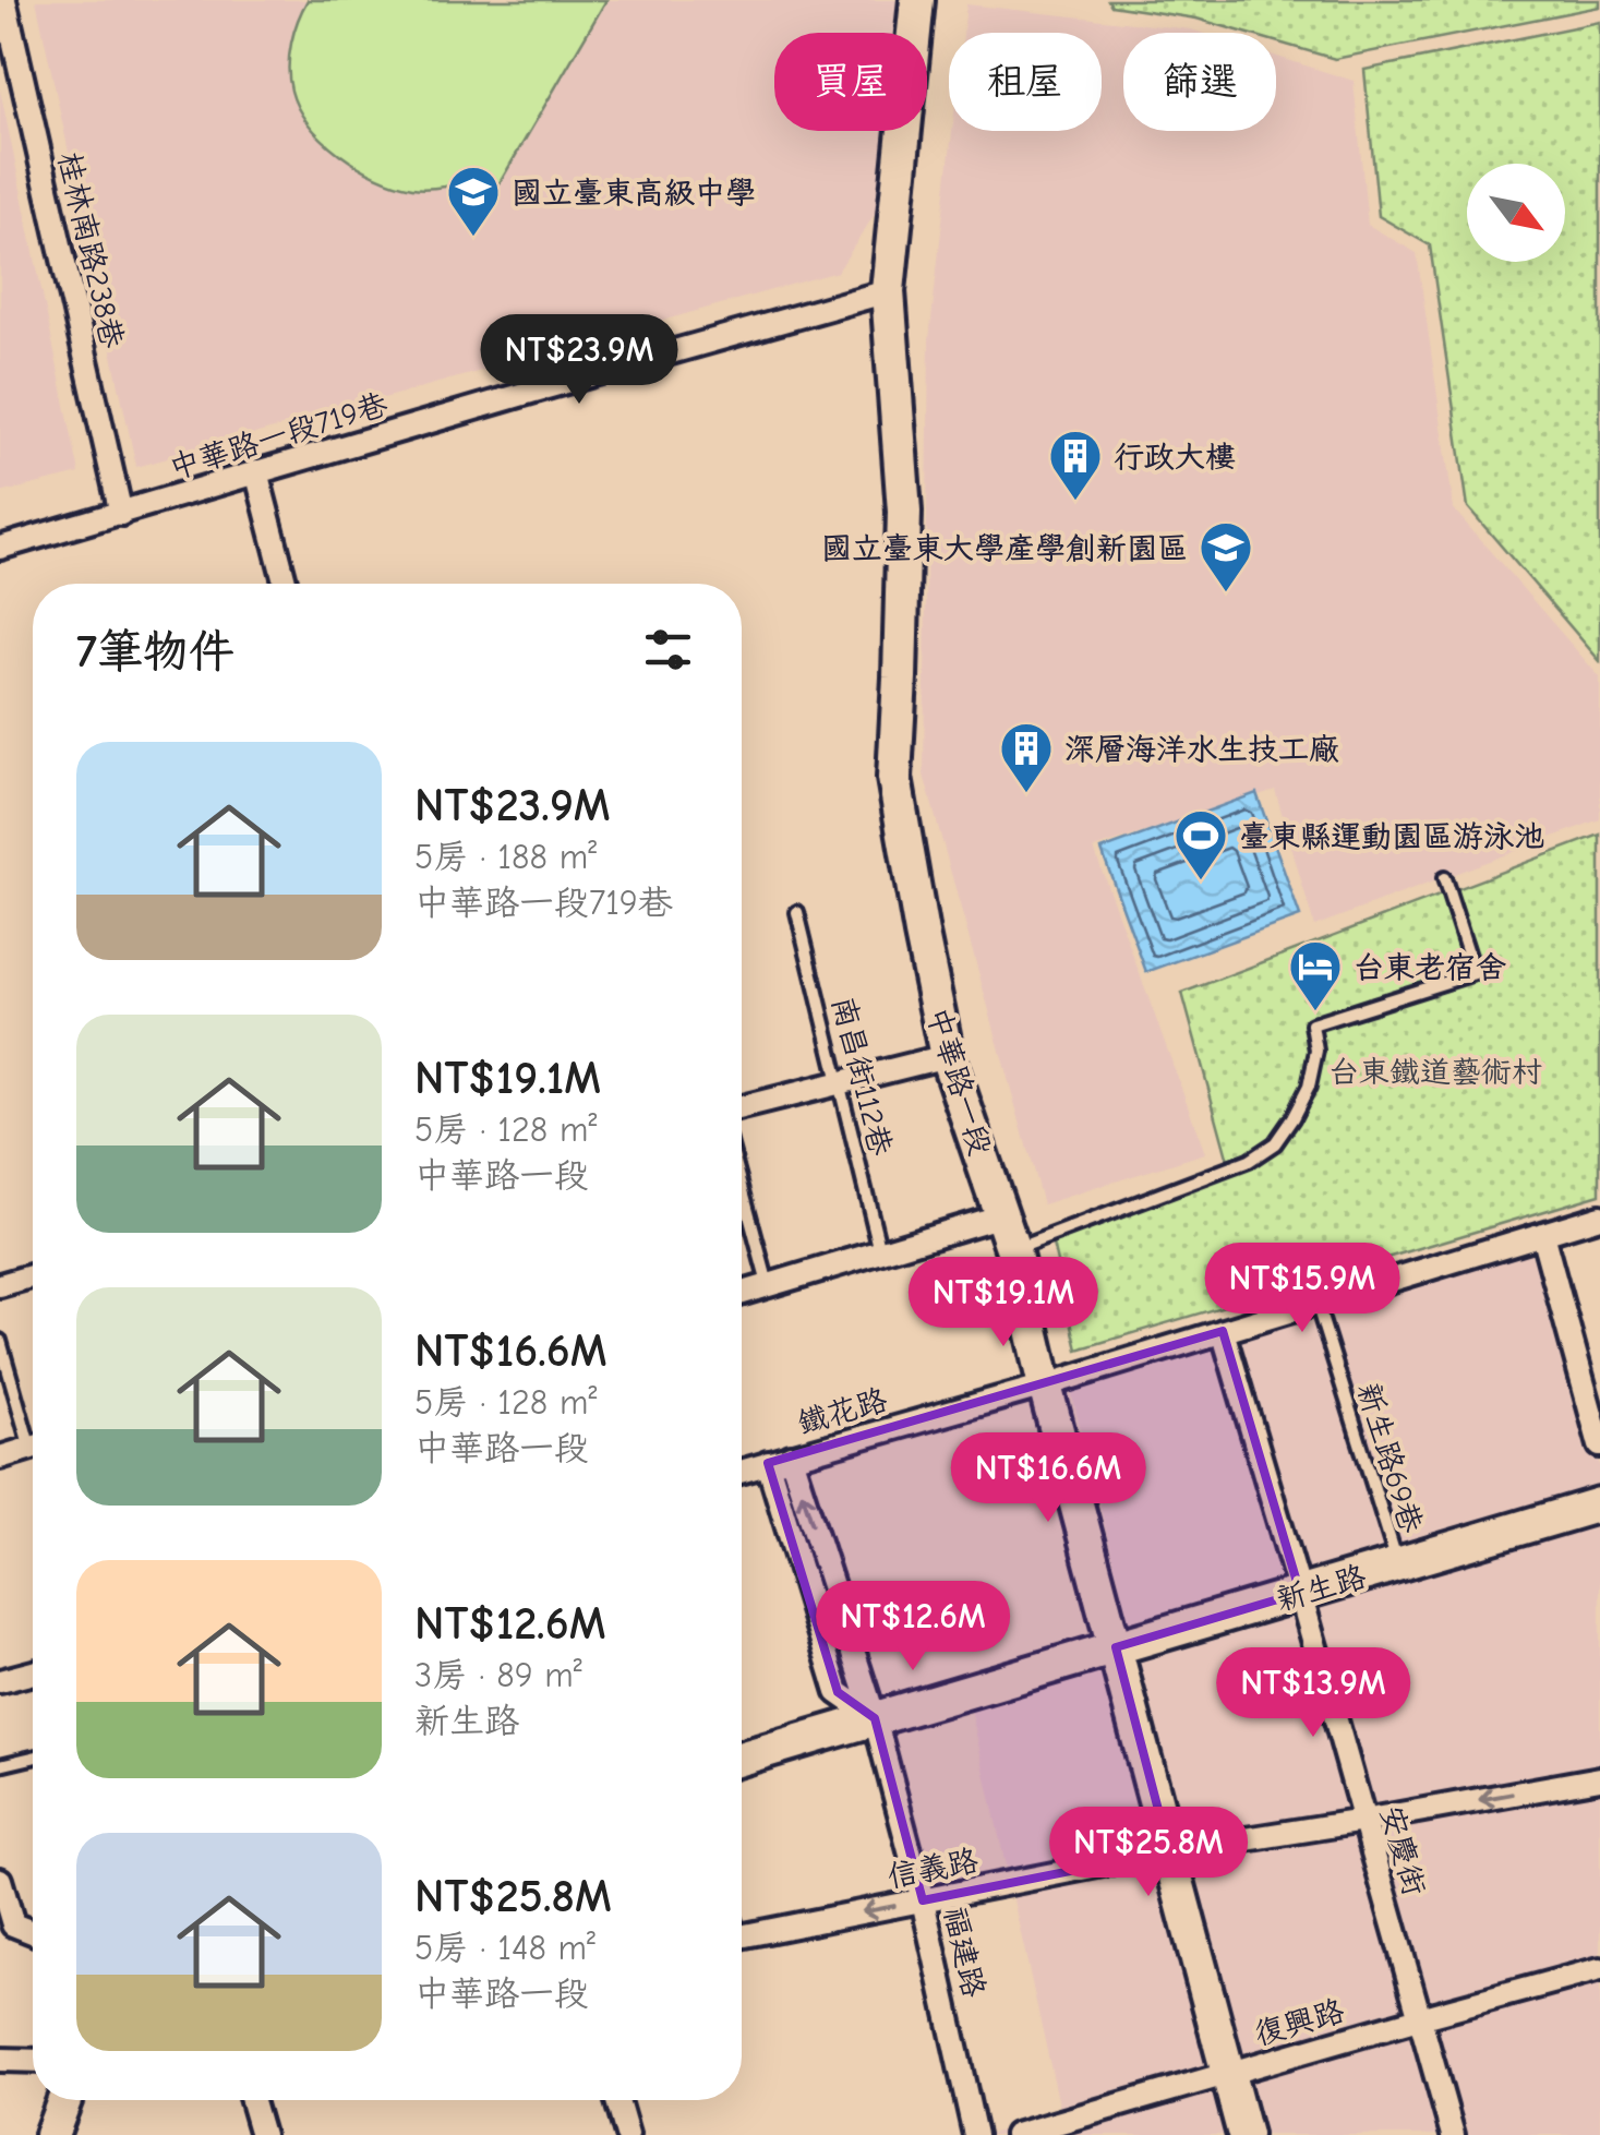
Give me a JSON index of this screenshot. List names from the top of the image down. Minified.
{"streets":{"street":["桂林南路238巷","中華路一段719巷","中華路一段","鐵花路","新生路","安慶街","信義路","福建路","復興路"],"lane":["南昌街112巷","新生路69巷"]},"crossings":[["桂林南路238巷","中華路一段719巷"],["中華路一段719巷","中華路一段"],["中華路一段","鐵花路"],["中華路一段","新生路"],["中華路一段","信義路"],["中華路一段","復興路"],["鐵花路","新生路69巷"],["鐵花路","安慶街"],["鐵花路","福建路"],["新生路69巷","新生路"],["新生路","安慶街"],["新生路","福建路"],["安慶街","信義路"],["安慶街","復興路"],["信義路","福建路"]],"one_way":["信義路"],"parks":["台東鐵道藝術村"],"places":{"school or university":["國立臺東高級中學","國立臺東大學產學創新園區"],"building":["行政大樓","深層海洋水生技工廠"],"sports":["臺東縣運動園區游泳池"],"hotel":["台東老宿舍"]},"north":"bottom right","page":{"chip":["買屋","租屋","篩選"],"price":["NT$23.9M","NT$15.9M","NT$19.1M","NT$16.6M","NT$12.6M","NT$13.9M","NT$25.8M"],"heading":"7筆物件","list":[{"name":"NT$23.9M","note":"5房 · 188 m² · 中華路一段719巷"},{"name":"NT$19.1M","note":"5房 · 128 m² · 中華路一段"},{"name":"NT$16.6M","note":"5房 · 128 m² · 中華路一段"},{"name":"NT$12.6M","note":"3房 · 89 m² · 新生路"},{"name":"NT$25.8M","note":"5房 · 148 m² · 中華路一段"}]}}
